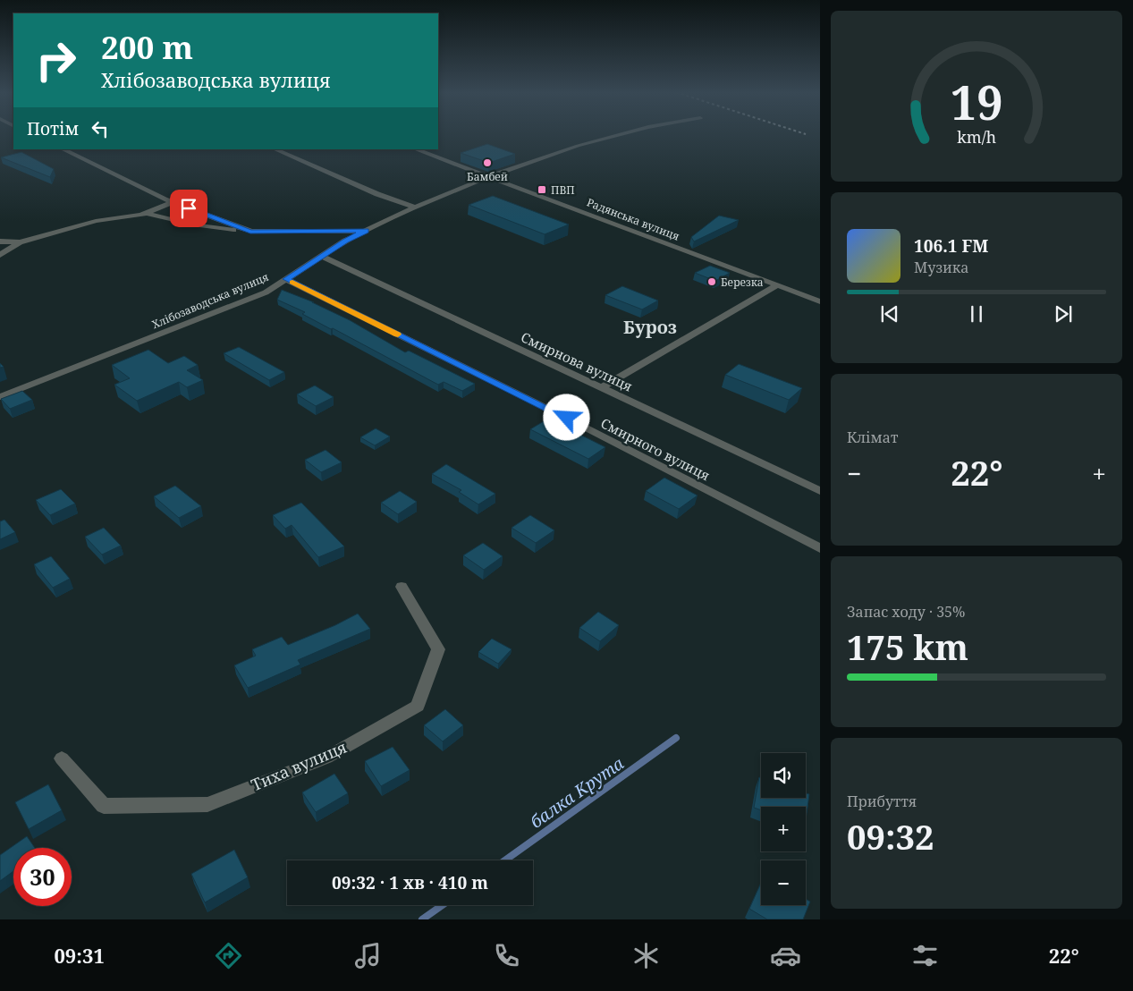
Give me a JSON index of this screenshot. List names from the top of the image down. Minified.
{"streets":{"street":["Радянська вулиця","Хлібозаводська вулиця","Смирнова вулиця","Смирного вулиця","Тиха вулиця"]},"crossings":[["Радянська вулиця","Хлібозаводська вулиця"],["Хлібозаводська вулиця","Смирнова вулиця"],["Хлібозаводська вулиця","Смирного вулиця"]],"districts":["Буроз"],"water":["балка Крута"],"places":{"other":["Бамбей","Березка"],"transit":["ПВП"]},"page":{"turn":["200 m","Хлібозаводська вулиця"],"then":"Потім","song":["106.1 FM","Музика"],"tile":["Клімат",["Запас ходу · 35%","175 km"],["Прибуття","09:32"]],"heat":["−","22°","+"],"map_buttons":["+","−"],"limit":"30","trip":"09:32 · 1 хв · 410 m","tabs":["09:31","22°"],"gauge":["19","km/h"]}}
